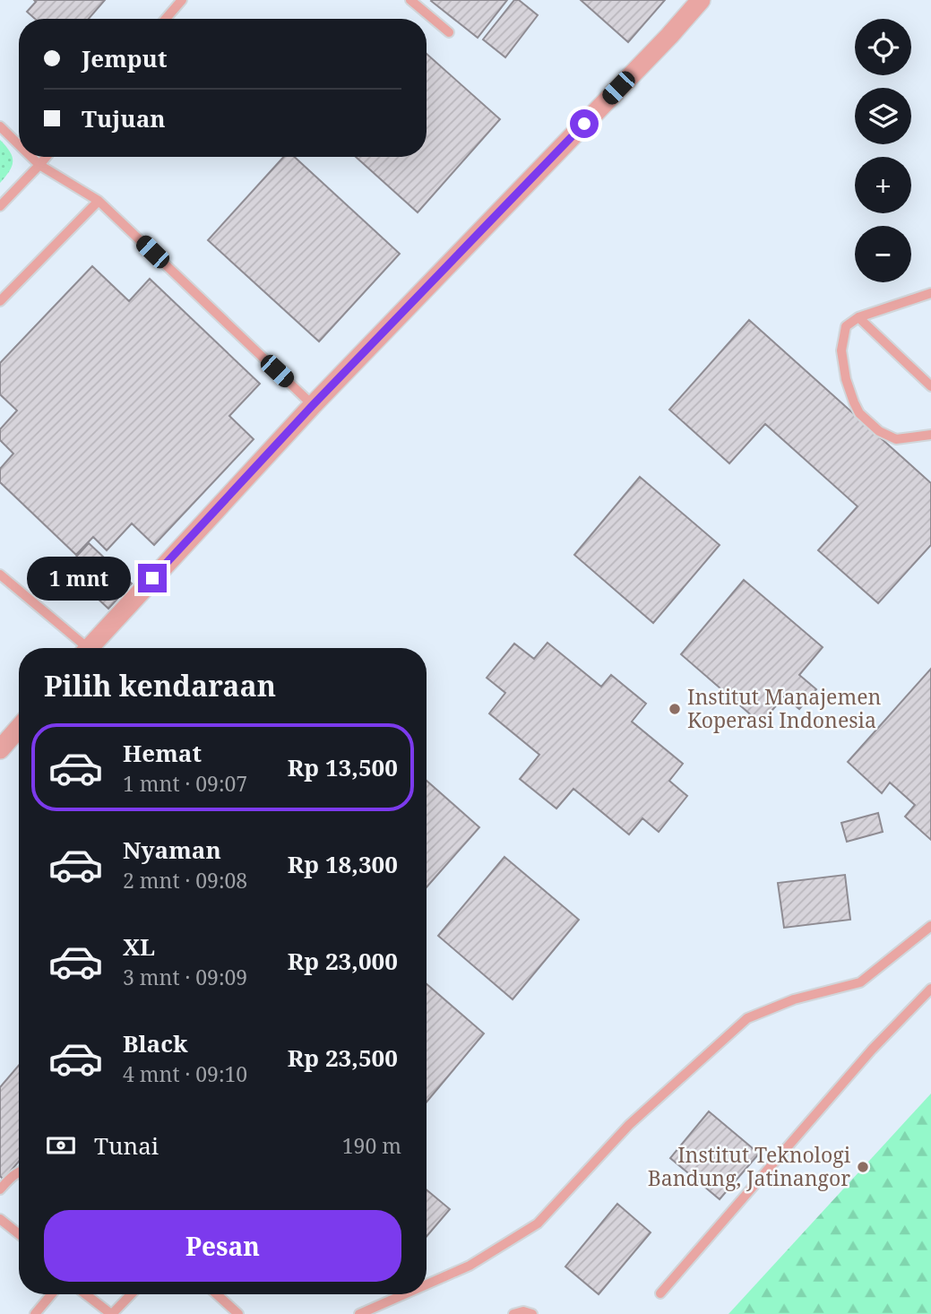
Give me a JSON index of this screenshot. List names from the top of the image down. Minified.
{"places":["Institut Manajemen Koperasi Indonesia","Institut Teknologi Bandung, Jatinangor"],"page":{"map_buttons":["+","−"],"banner":["Jemput","Tujuan"],"bubble":"1 mnt","heading":"Pilih kendaraan","list":[{"name":"Hemat","note":"1 mnt · 09:07","value":"Rp 13,500"},{"name":"Nyaman","note":"2 mnt · 09:08","value":"Rp 18,300"},{"name":"XL","note":"3 mnt · 09:09","value":"Rp 23,000"},{"name":"Black","note":"4 mnt · 09:10","value":"Rp 23,500"}],"pay":["Tunai","190 m"],"buttons":"Pesan"}}
